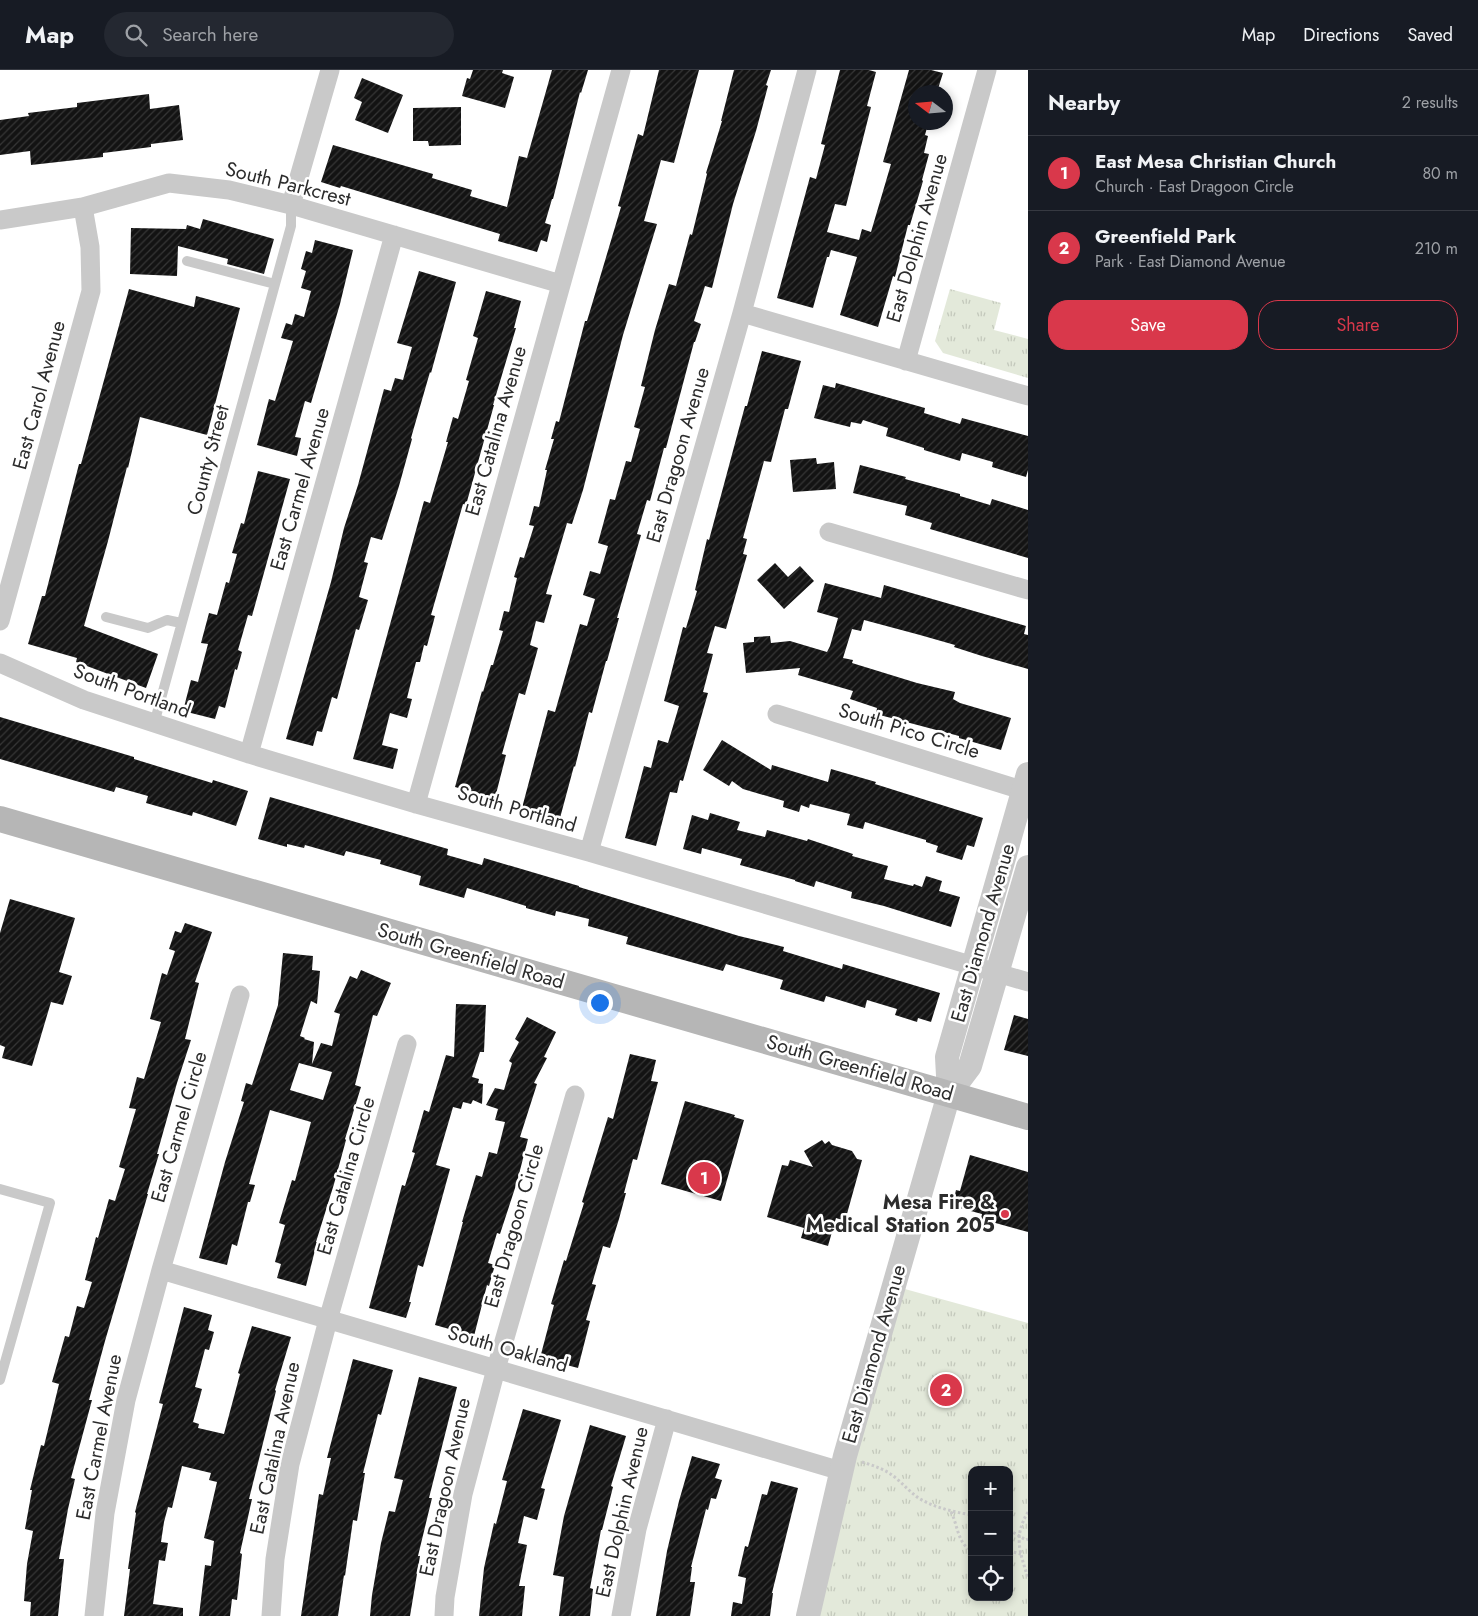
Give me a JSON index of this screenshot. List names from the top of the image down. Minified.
{"streets":{"main road":["South Greenfield Road"],"street":["South Parkcrest","East Dolphin Avenue","East Carol Avenue","East Catalina Avenue","East Dragoon Avenue","East Carmel Avenue","South Portland","South Pico Circle","East Diamond Avenue","East Carmel Circle","East Catalina Circle","East Dragoon Circle","South Oakland"],"lane":["County Street"]},"crossings":[["South Parkcrest","East Carol Avenue"],["South Parkcrest","East Catalina Avenue"],["South Parkcrest","County Street"],["South Parkcrest","East Carmel Avenue"],["East Dolphin Avenue","South Oakland"],["East Catalina Avenue","South Portland"],["East Catalina Avenue","East Catalina Circle"],["East Catalina Avenue","South Oakland"],["East Dragoon Avenue","South Portland"],["East Dragoon Avenue","East Dragoon Circle"],["East Dragoon Avenue","South Oakland"],["County Street","South Portland"],["East Carmel Avenue","South Portland"],["East Carmel Avenue","East Carmel Circle"],["East Carmel Avenue","South Oakland"],["South Portland","East Diamond Avenue"],["South Pico Circle","East Diamond Avenue"],["East Diamond Avenue","South Greenfield Road"],["East Diamond Avenue","South Oakland"],["East Carmel Circle","South Oakland"],["East Catalina Circle","South Oakland"],["East Dragoon Circle","South Oakland"]],"places":["Mesa Fire & Medical Station 205"],"north":"left","page":{"header":"Map","search":"Search here","nav":["Map","Directions","Saved"],"heading":["Nearby","2 results"],"list":[{"mark":"1","name":"East Mesa Christian Church","note":"Church · East Dragoon Circle","value":"80 m"},{"mark":"2","name":"Greenfield Park","note":"Park · East Diamond Avenue","value":"210 m"}],"buttons":["Save","Share"],"pins":["1","2"],"map_buttons":["+","−"]}}
